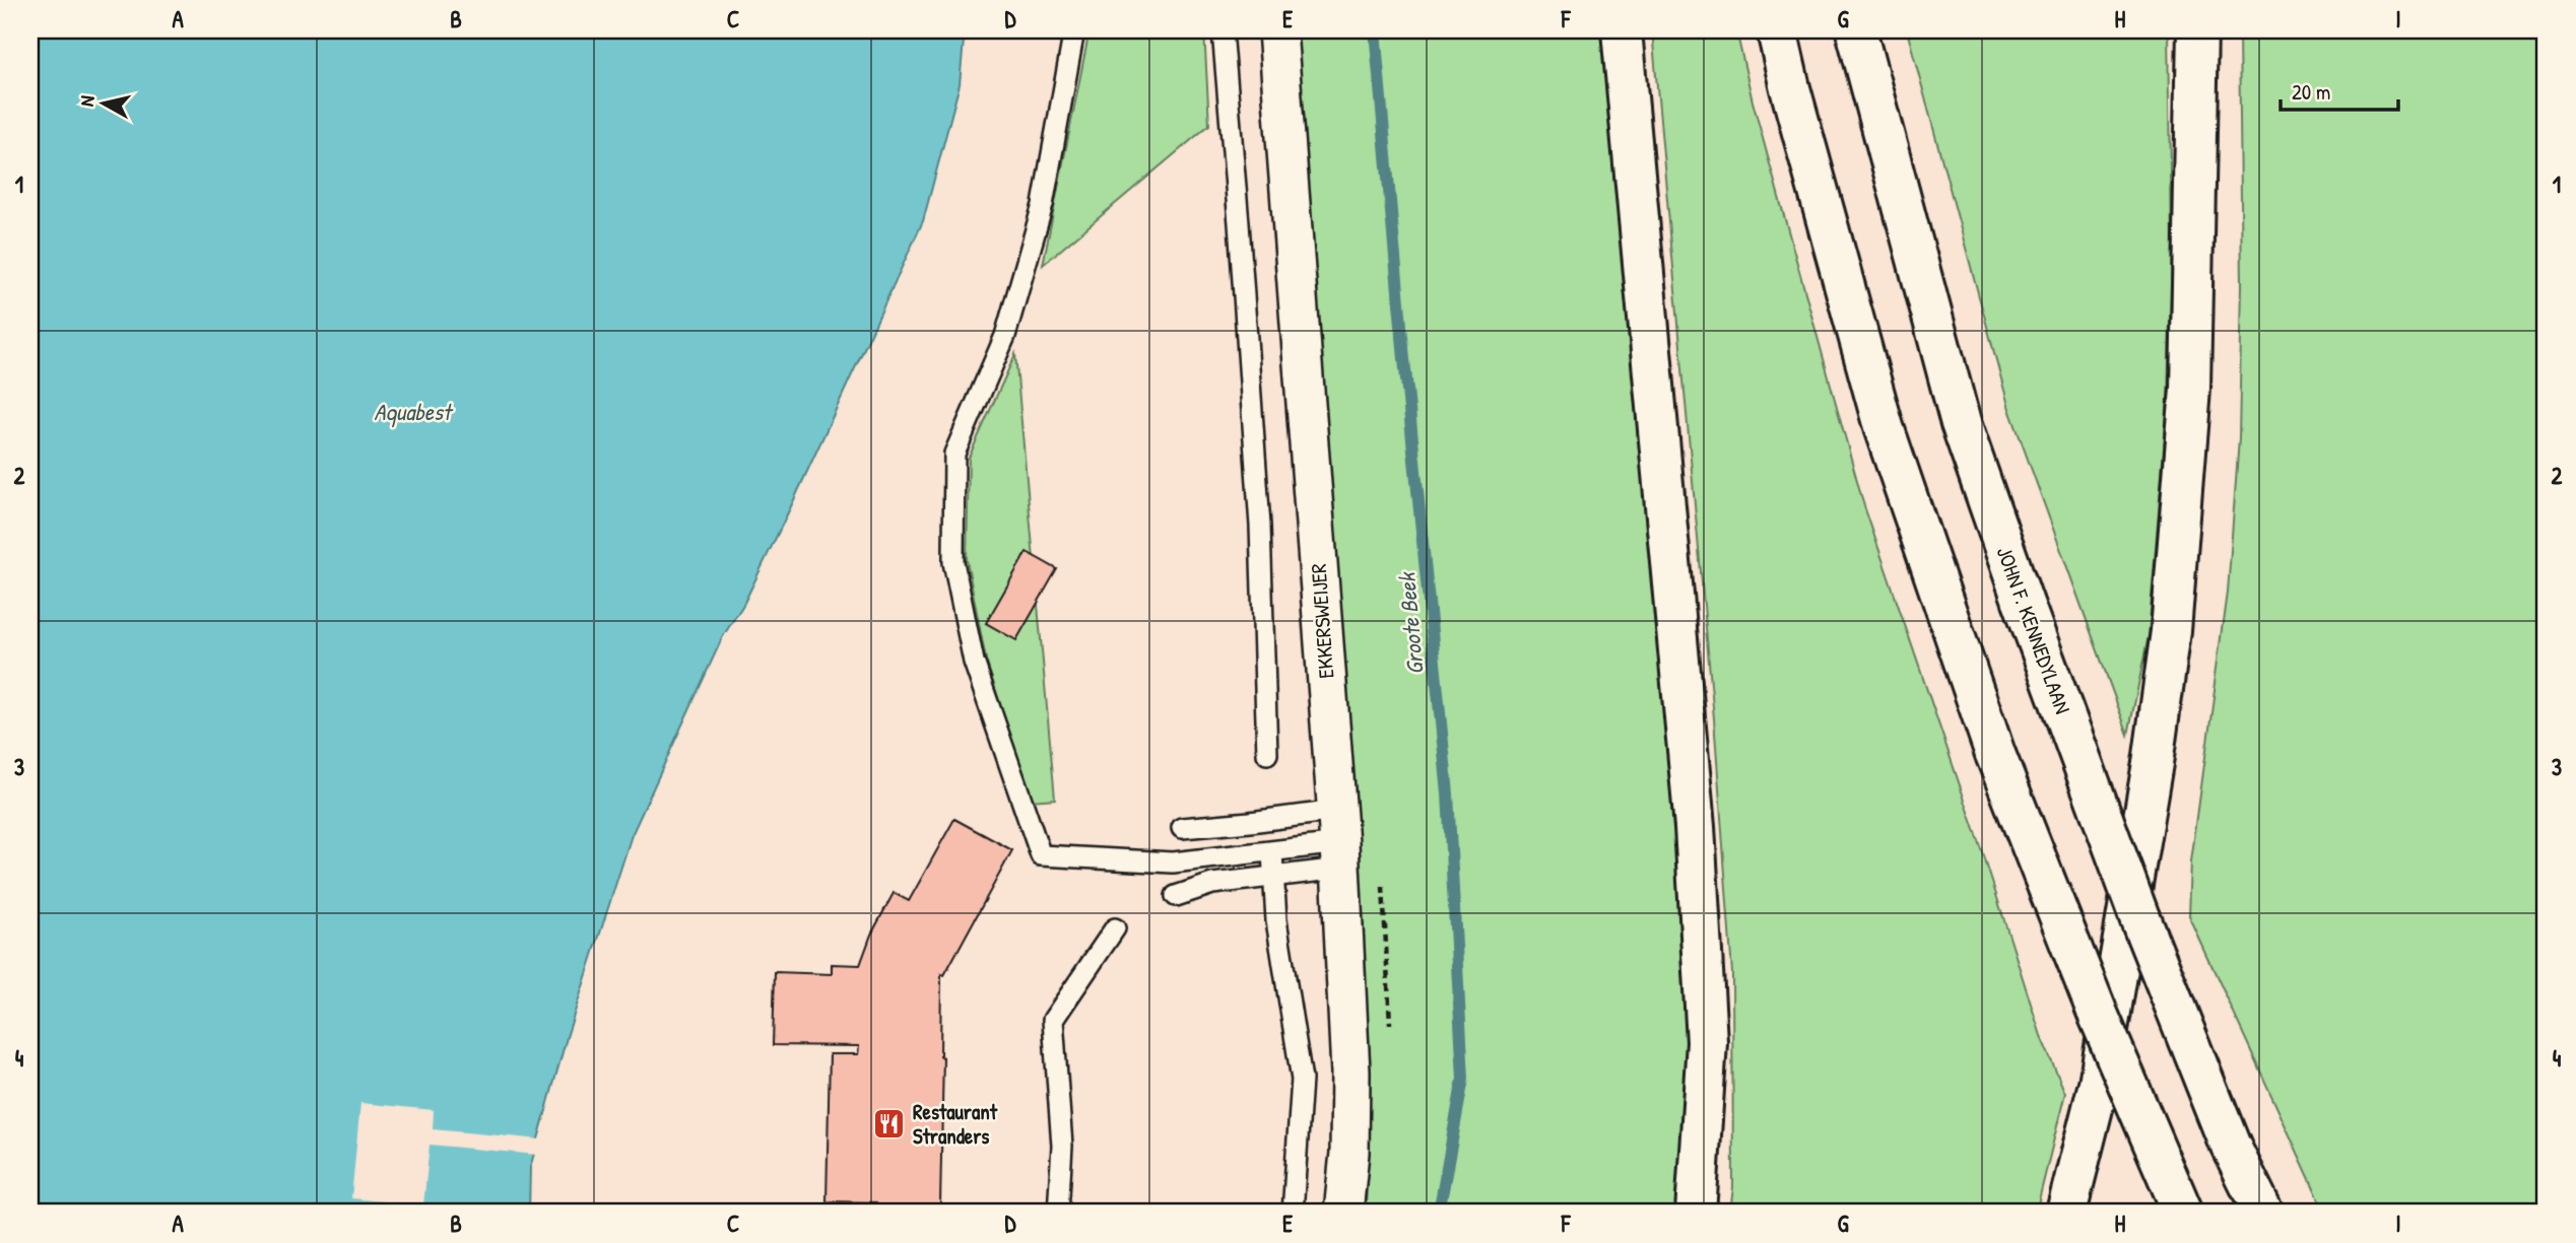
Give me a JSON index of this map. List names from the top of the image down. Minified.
{"streets":{"highway":["JOHN F. KENNEDYLAAN"],"street":["EKKERSWEIJER"]},"water":["Aquabest","Groote Beek"],"places":{"restaurant":["Restaurant Stranders"]},"scale_bar":"20 m","north":"left","grid":{"columns":["A","B","C","D","E","F","G","H","I"],"rows":["1","2","3","4"]}}
